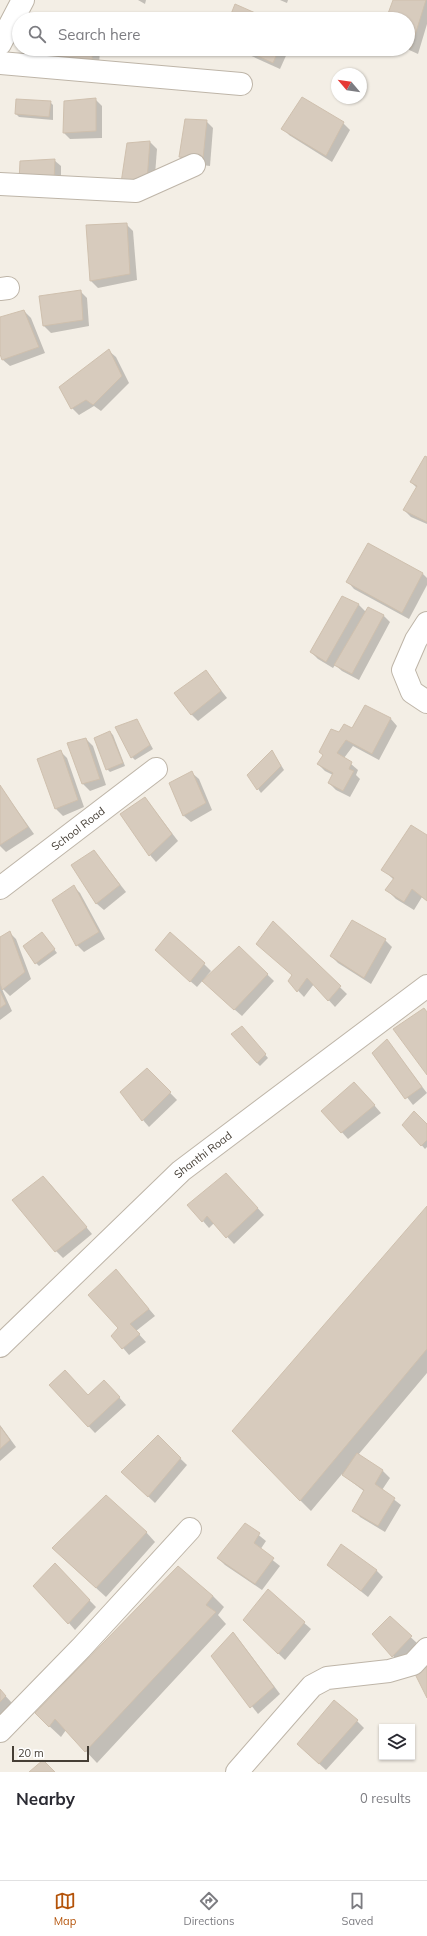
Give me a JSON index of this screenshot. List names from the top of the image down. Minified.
{"streets":{"street":["School Road","Shanthi Road"]},"scale_bar":"20 m","north":"top left","page":{"search":"Search here","scale":"20 m","heading":["Nearby","0 results"],"nav":["Map","Directions","Saved"]}}
